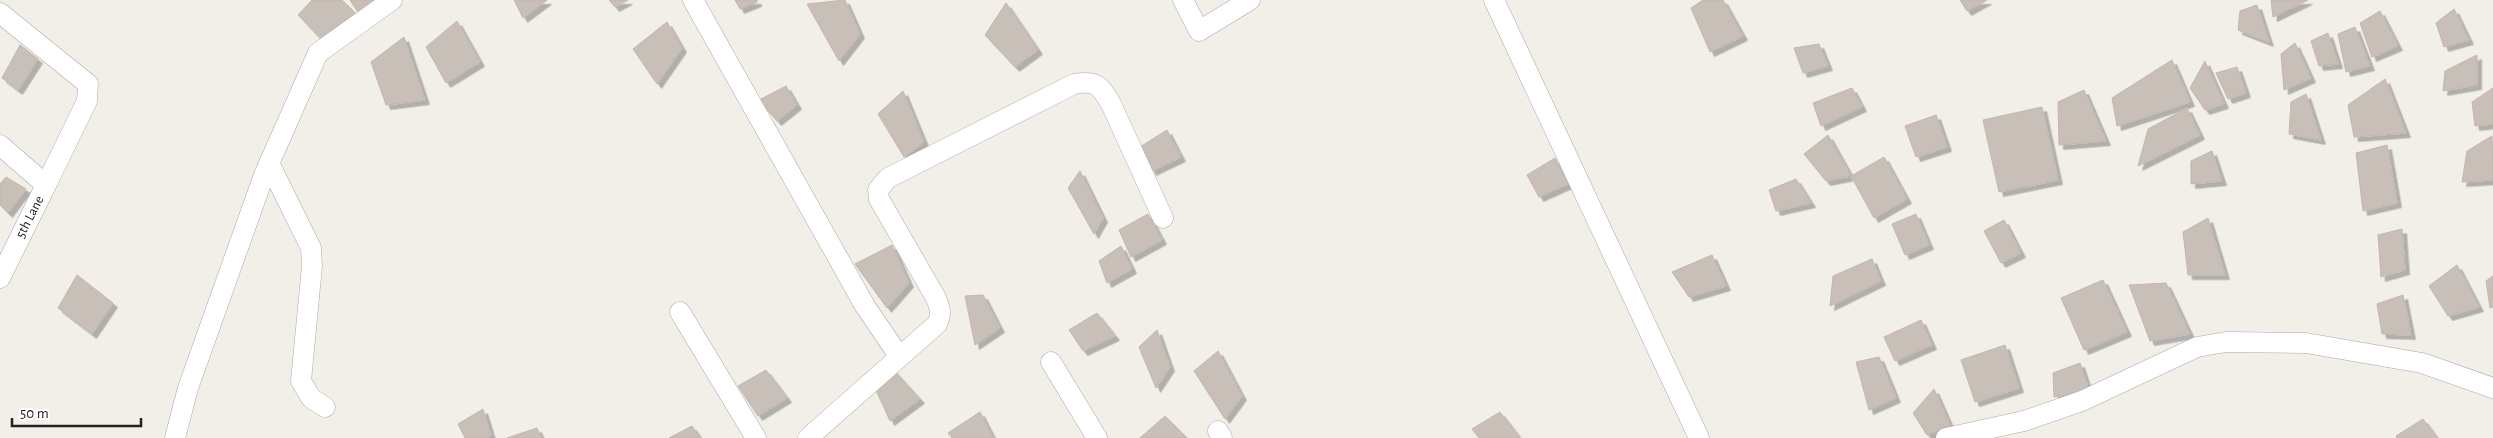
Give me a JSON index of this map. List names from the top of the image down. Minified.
{"streets":{"street":["5th Lane"]},"scale_bar":"50 m"}
